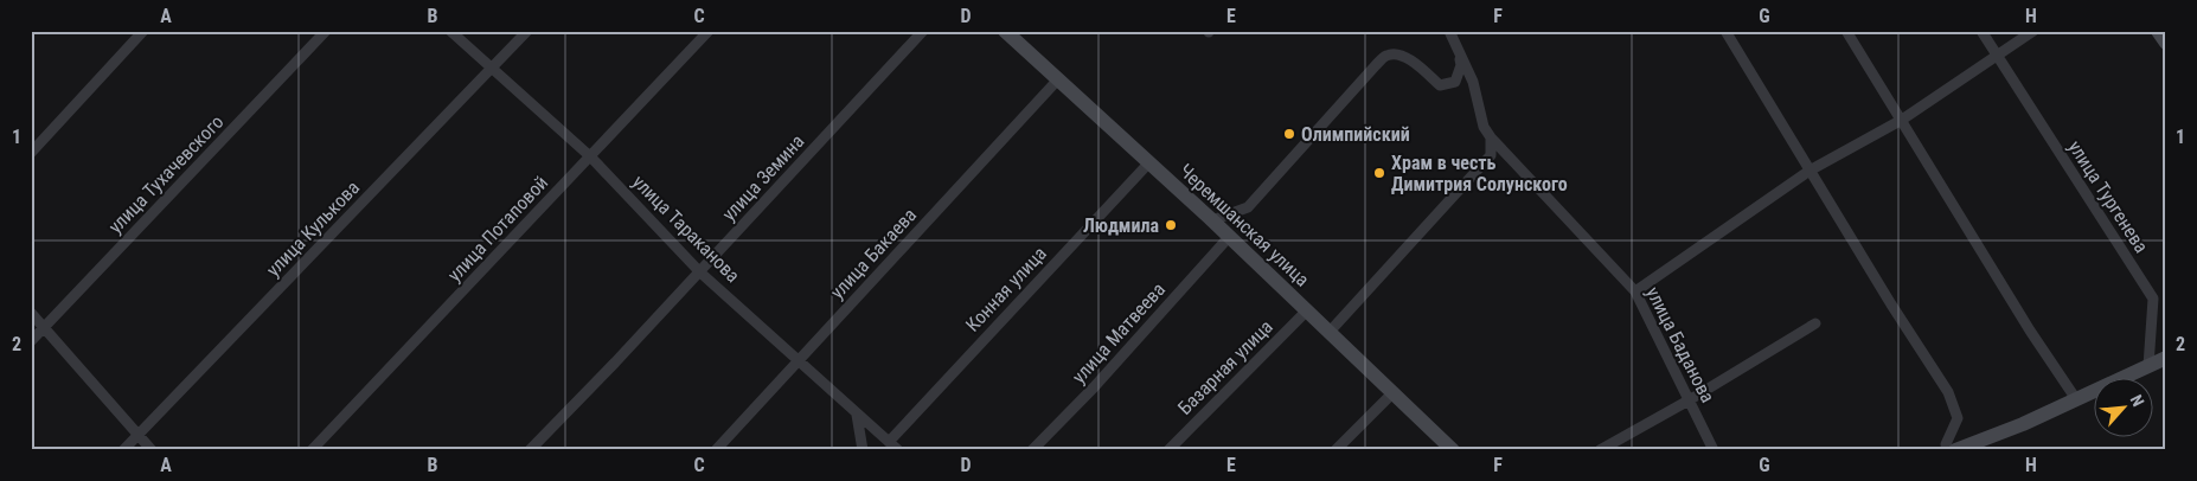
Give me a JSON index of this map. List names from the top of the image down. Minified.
{"streets":{"main road":["Черемшанская улица"],"street":["улица Тухачевского","улица Земина","улица Тургенева","улица Кулькова","улица Потаповой","улица Тараканова","улица Бакаева","Конная улица","улица Матвеева","улица Баданова","Базарная улица"]},"crossings":[["улица Земина","улица Тараканова"],["Черемшанская улица","улица Бакаева"],["Черемшанская улица","Конная улица"],["Черемшанская улица","улица Матвеева"],["Черемшанская улица","Базарная улица"],["улица Кулькова","улица Тараканова"],["улица Потаповой","улица Тараканова"],["улица Тараканова","улица Бакаева"],["улица Тараканова","Конная улица"]],"places":["Олимпийский","Храм в честь Димитрия Солунского","Людмила"],"north":"top right","grid":{"columns":["A","B","C","D","E","F","G","H"],"rows":["1","2"]}}
